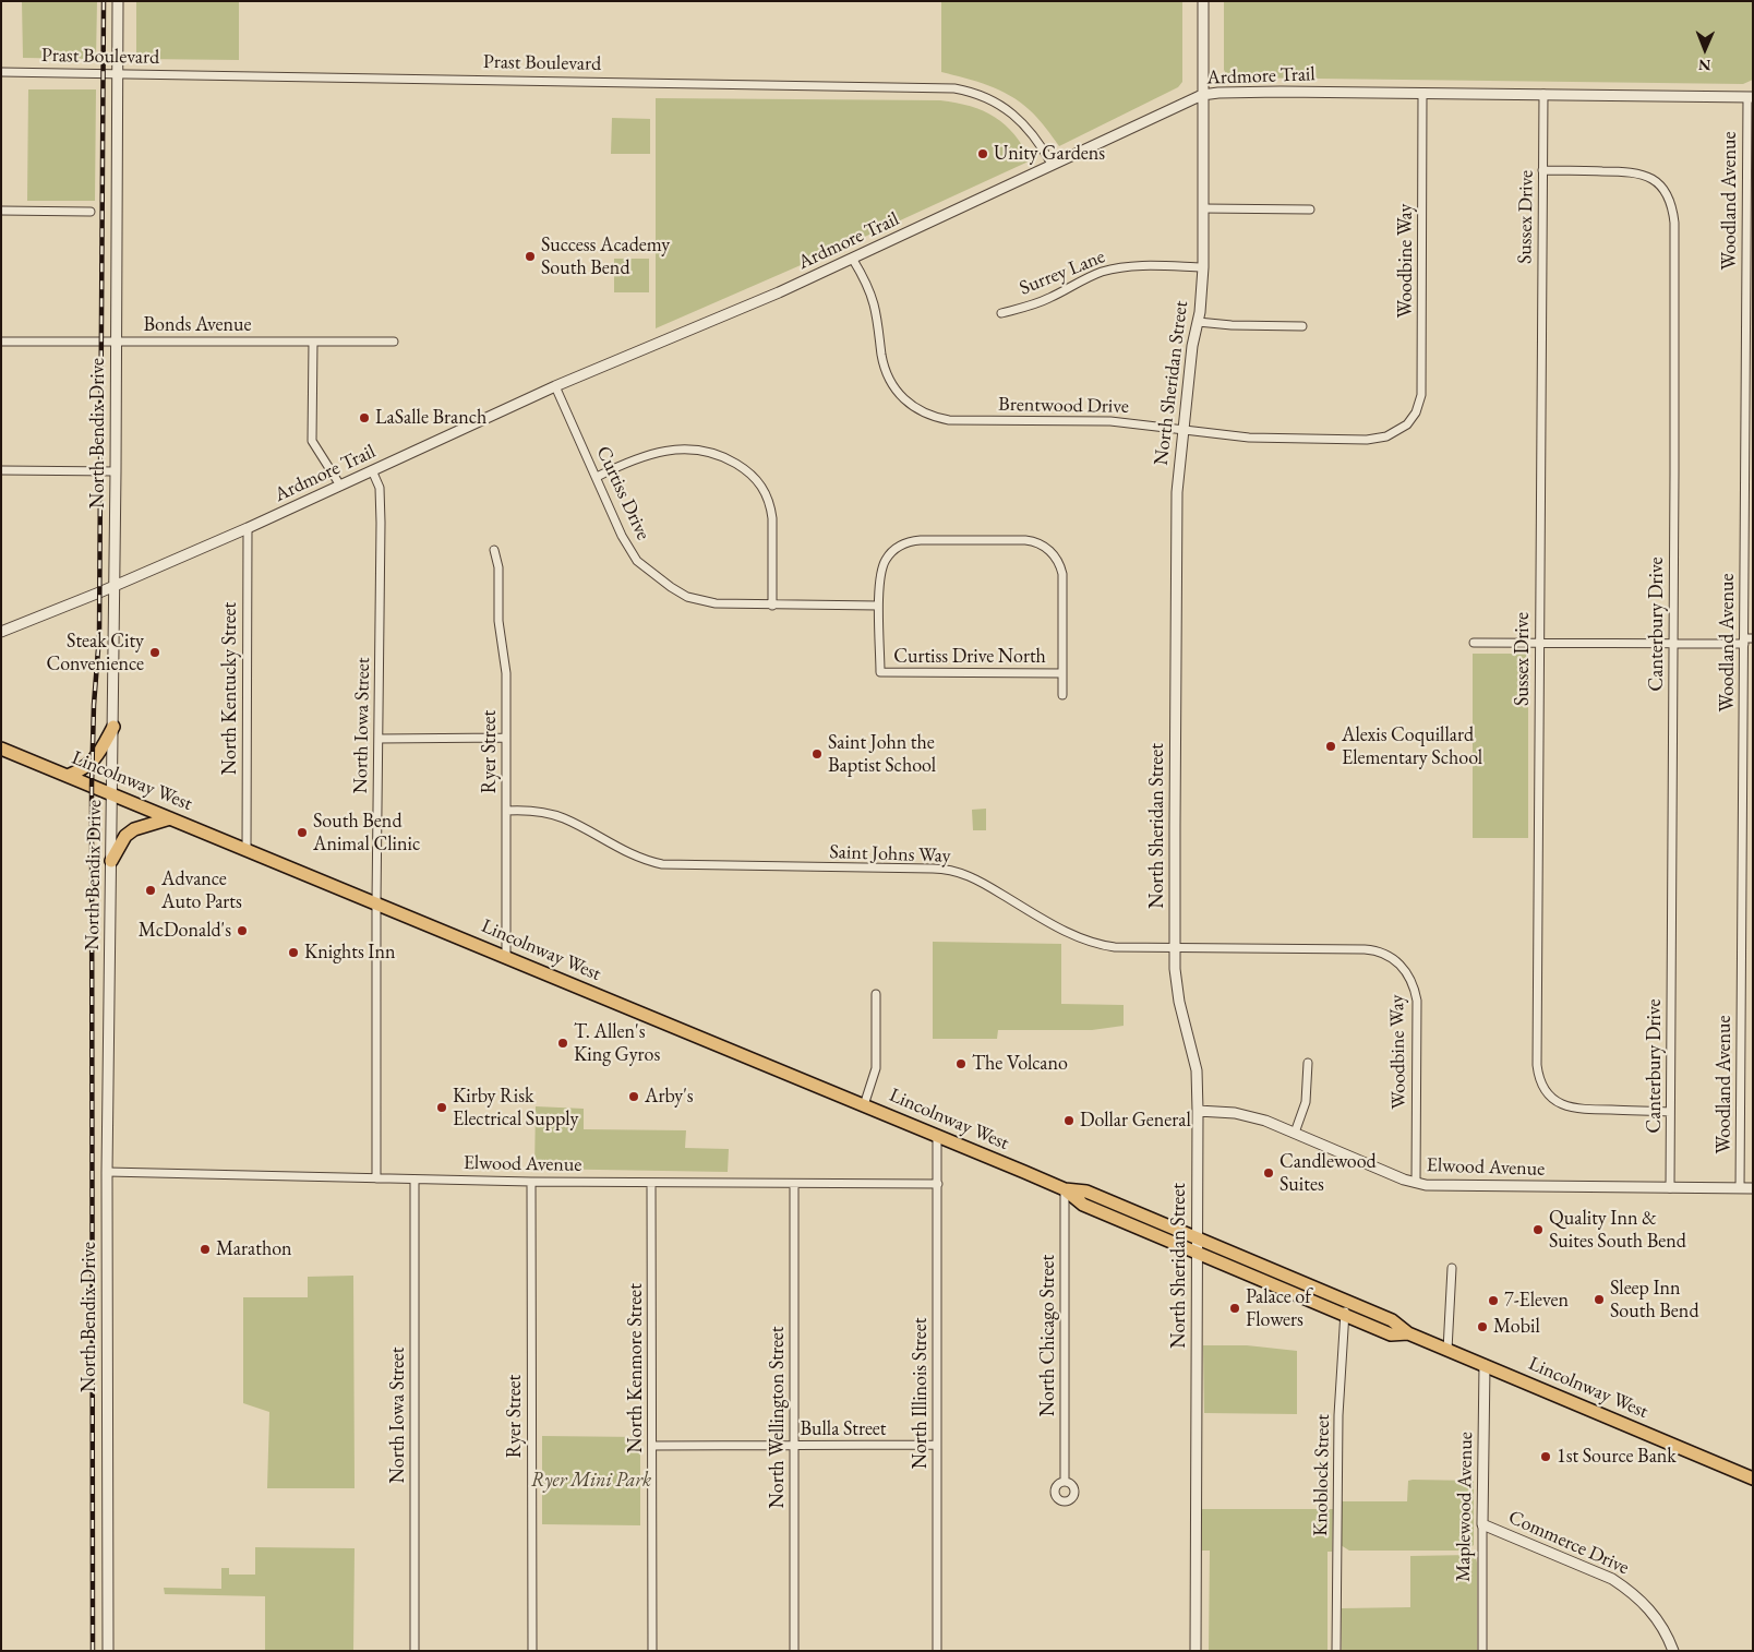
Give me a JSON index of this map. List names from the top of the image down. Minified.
{"streets":{"main road":["Lincolnway West"],"street":["Prast Boulevard","Ardmore Trail","Woodland Avenue","Sussex Drive","Woodbine Way","Surrey Lane","Bonds Avenue","North Sheridan Street","Brentwood Drive","North Bendix Drive","Curtiss Drive","Canterbury Drive","Curtiss Drive North","North Kentucky Street","North Iowa Street","Ryer Street","Saint Johns Way","Elwood Avenue","North Chicago Street","North Kenmore Street","North Illinois Street","North Wellington Street","Bulla Street","Knoblock Street","Maplewood Avenue","Commerce Drive"]},"crossings":[["Prast Boulevard","Ardmore Trail"],["Prast Boulevard","North Bendix Drive"],["Ardmore Trail","Woodland Avenue"],["Ardmore Trail","Sussex Drive"],["Ardmore Trail","Woodbine Way"],["Ardmore Trail","North Sheridan Street"],["Ardmore Trail","Brentwood Drive"],["Ardmore Trail","North Bendix Drive"],["Ardmore Trail","Curtiss Drive"],["Ardmore Trail","North Kentucky Street"],["Ardmore Trail","North Iowa Street"],["Woodland Avenue","Elwood Avenue"],["Sussex Drive","Canterbury Drive"],["Woodbine Way","Brentwood Drive"],["Woodbine Way","Saint Johns Way"],["Woodbine Way","Elwood Avenue"],["Surrey Lane","North Sheridan Street"],["Bonds Avenue","North Bendix Drive"],["North Sheridan Street","Brentwood Drive"],["North Sheridan Street","Lincolnway West"],["North Sheridan Street","Saint Johns Way"],["North Sheridan Street","Elwood Avenue"],["North Bendix Drive","Lincolnway West"],["North Bendix Drive","Elwood Avenue"],["Curtiss Drive","Curtiss Drive North"],["Canterbury Drive","Elwood Avenue"],["North Kentucky Street","Lincolnway West"],["North Iowa Street","Lincolnway West"],["North Iowa Street","Elwood Avenue"],["Ryer Street","Lincolnway West"],["Ryer Street","Saint Johns Way"],["Ryer Street","Elwood Avenue"],["Lincolnway West","North Chicago Street"],["Lincolnway West","North Illinois Street"],["Lincolnway West","Knoblock Street"],["Lincolnway West","Maplewood Avenue"],["Elwood Avenue","North Kenmore Street"],["Elwood Avenue","North Illinois Street"],["Elwood Avenue","North Wellington Street"],["North Kenmore Street","Bulla Street"],["North Illinois Street","Bulla Street"],["North Wellington Street","Bulla Street"],["Maplewood Avenue","Commerce Drive"]],"parks":["Ryer Mini Park"],"places":["Unity Gardens","Success Academy South Bend","LaSalle Branch","Steak City Convenience","Alexis Coquillard Elementary School","Saint John the Baptist School","South Bend Animal Clinic","Advance Auto Parts","McDonald's","Knights Inn","T. Allen's King Gyros","The Volcano","Arby's","Kirby Risk Electrical Supply","Dollar General","Candlewood Suites","Quality Inn & Suites South Bend","Marathon","Sleep Inn South Bend","7-Eleven","Palace of Flowers","Mobil","1st Source Bank"],"north":"bottom"}
